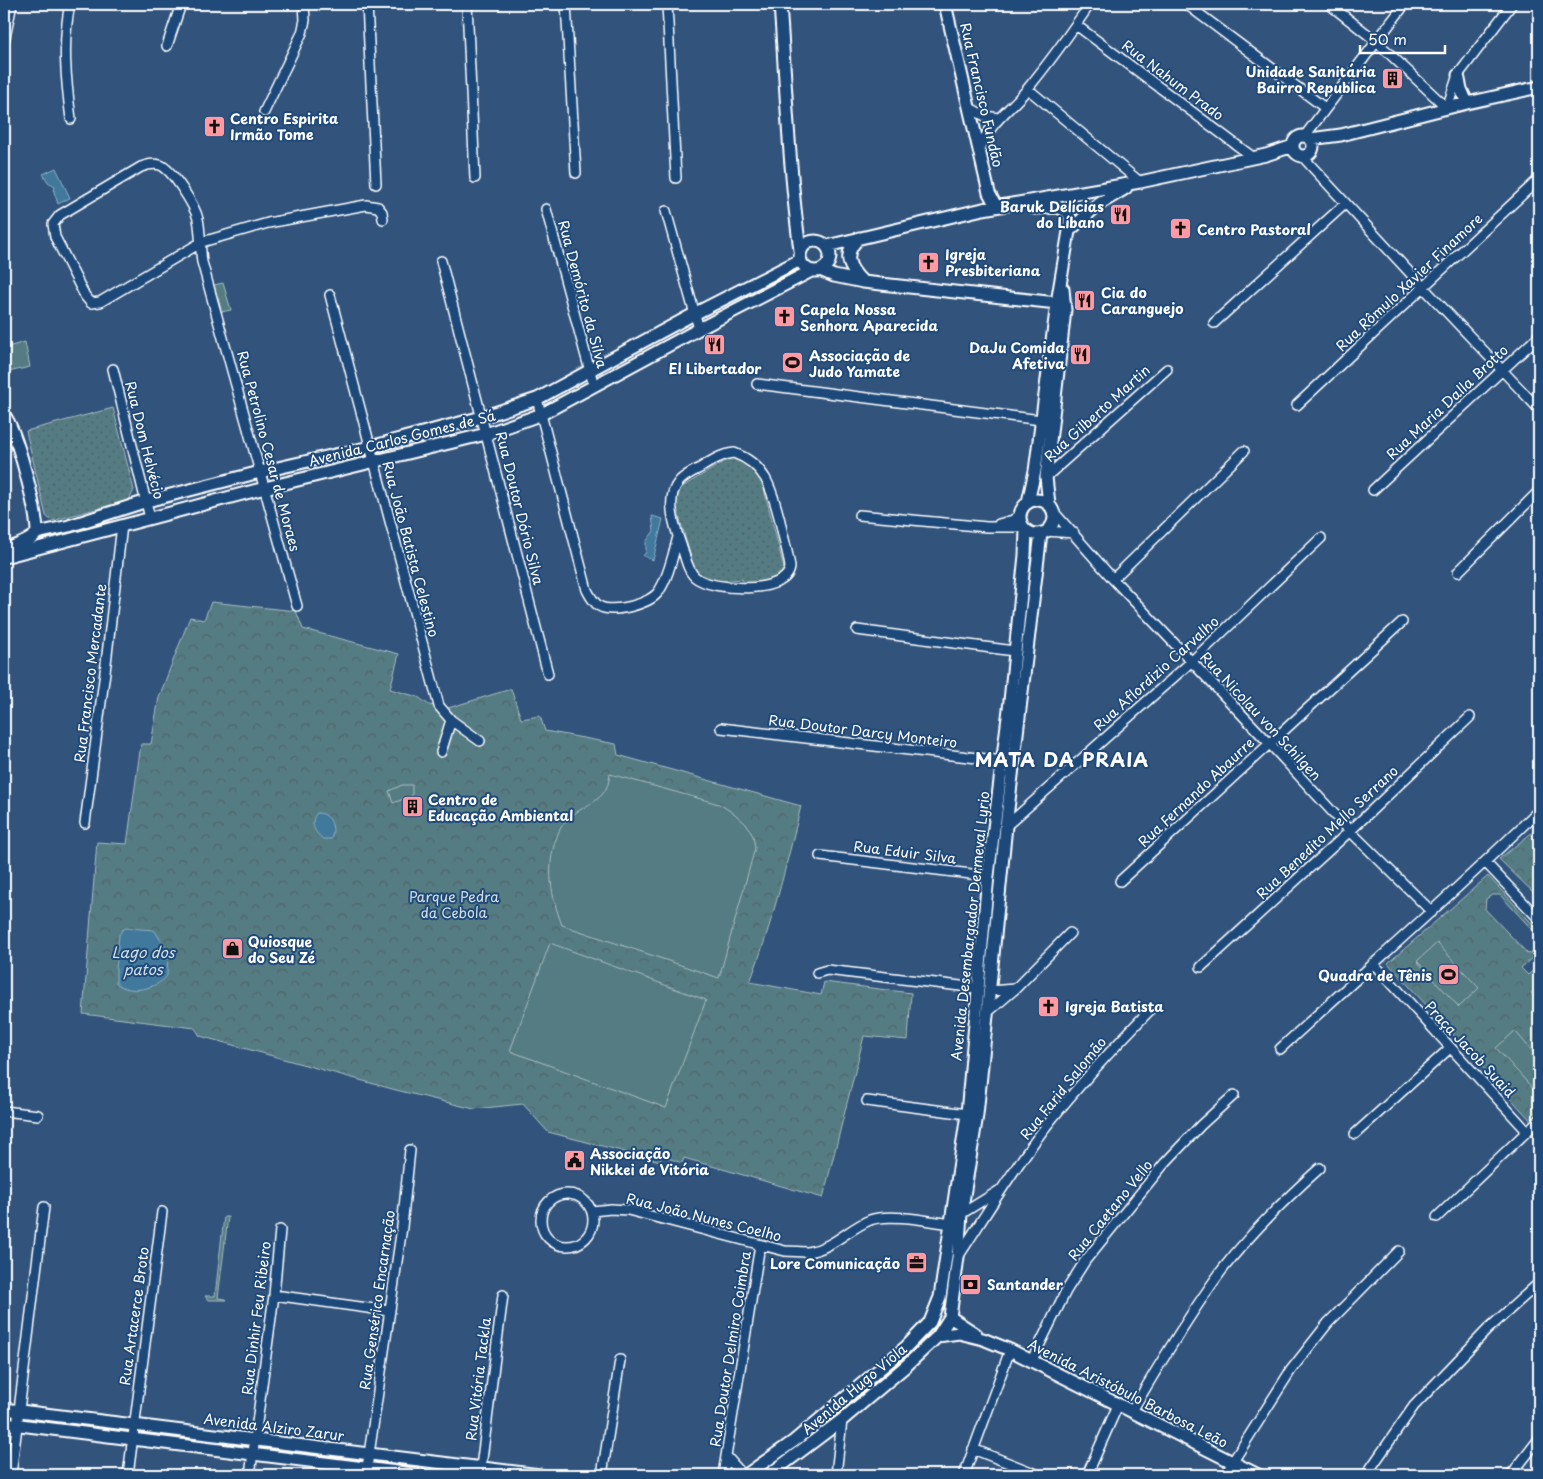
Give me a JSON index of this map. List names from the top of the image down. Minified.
{"streets":{"street":["Rua Nahum Prado","Rua Francisco Fundão","Rua Rômulo Xavier Finamore","Rua Demórito da Silva","Rua Maria Dalla Brotto","Rua Gilberto Martin","Avenida Carlos Gomes de Sá","Rua Dom Helvécio","Rua Petrolino Cesar de Moraes","Rua Doutor Dório Silva","Rua João Batista Celestino","Rua Francisco Mercadante","Rua Aflordizio Carvalho","Rua Nicolau von Schilgen","Rua Doutor Darcy Monteiro","Rua Fernando Abaurre","Rua Benedito Mello Serrano","Rua Eduir Silva","Avenida Desembargador Dermeval Lyrio","Praça Jacob Suaid","Rua Farid Salomão","Rua Caetano Vello","Rua João Nunes Coelho","Rua Gensérico Encarnação","Rua Artacerce Broto","Rua Dinhir Feu Ribeiro","Rua Doutor Delmiro Coimbra","Rua Vitória Tackla","Avenida Hugo Viola","Avenida Aristóbulo Barbosa Leão","Avenida Alziro Zarur"]},"crossings":[["Rua Demórito da Silva","Avenida Carlos Gomes de Sá"],["Avenida Carlos Gomes de Sá","Rua Dom Helvécio"],["Avenida Carlos Gomes de Sá","Rua Petrolino Cesar de Moraes"],["Avenida Carlos Gomes de Sá","Rua Doutor Dório Silva"],["Avenida Carlos Gomes de Sá","Rua João Batista Celestino"],["Avenida Carlos Gomes de Sá","Rua Francisco Mercadante"],["Rua Aflordizio Carvalho","Rua Nicolau von Schilgen"],["Rua Aflordizio Carvalho","Avenida Desembargador Dermeval Lyrio"],["Rua Nicolau von Schilgen","Rua Fernando Abaurre"],["Rua Nicolau von Schilgen","Rua Benedito Mello Serrano"],["Rua Nicolau von Schilgen","Avenida Desembargador Dermeval Lyrio"],["Rua Doutor Darcy Monteiro","Avenida Desembargador Dermeval Lyrio"],["Rua Eduir Silva","Avenida Desembargador Dermeval Lyrio"],["Avenida Desembargador Dermeval Lyrio","Rua Farid Salomão"],["Avenida Desembargador Dermeval Lyrio","Rua João Nunes Coelho"],["Avenida Desembargador Dermeval Lyrio","Avenida Hugo Viola"],["Avenida Desembargador Dermeval Lyrio","Avenida Aristóbulo Barbosa Leão"],["Rua Caetano Vello","Avenida Aristóbulo Barbosa Leão"],["Rua João Nunes Coelho","Rua Doutor Delmiro Coimbra"],["Rua Gensérico Encarnação","Avenida Alziro Zarur"],["Rua Artacerce Broto","Avenida Alziro Zarur"],["Rua Dinhir Feu Ribeiro","Avenida Alziro Zarur"],["Rua Doutor Delmiro Coimbra","Avenida Hugo Viola"],["Rua Vitória Tackla","Avenida Alziro Zarur"],["Avenida Hugo Viola","Avenida Aristóbulo Barbosa Leão"]],"districts":["MATA DA PRAIA"],"water":["Lago dos patos"],"parks":["Parque Pedra da Cebola"],"places":{"building":["Unidade Sanitária Bairro Republica","Centro de Educação Ambiental"],"church":["Centro Espirita Irmão Tome","Centro Pastoral","Igreja Presbiteriana","Capela Nossa Senhora Aparecida","Igreja Batista"],"restaurant":["Baruk Delícias do Líbano","Cia do Caranguejo","El Libertador","DaJu Comida Afetiva"],"sports":["Associação de Judo Yamate","Quadra de Tênis"],"shop":["Quiosque do Seu Zé"],"public building":["Associação Nikkei de Vitória"],"office":["Lore Comunicação"],"bank":["Santander"]},"scale_bar":"50 m"}
